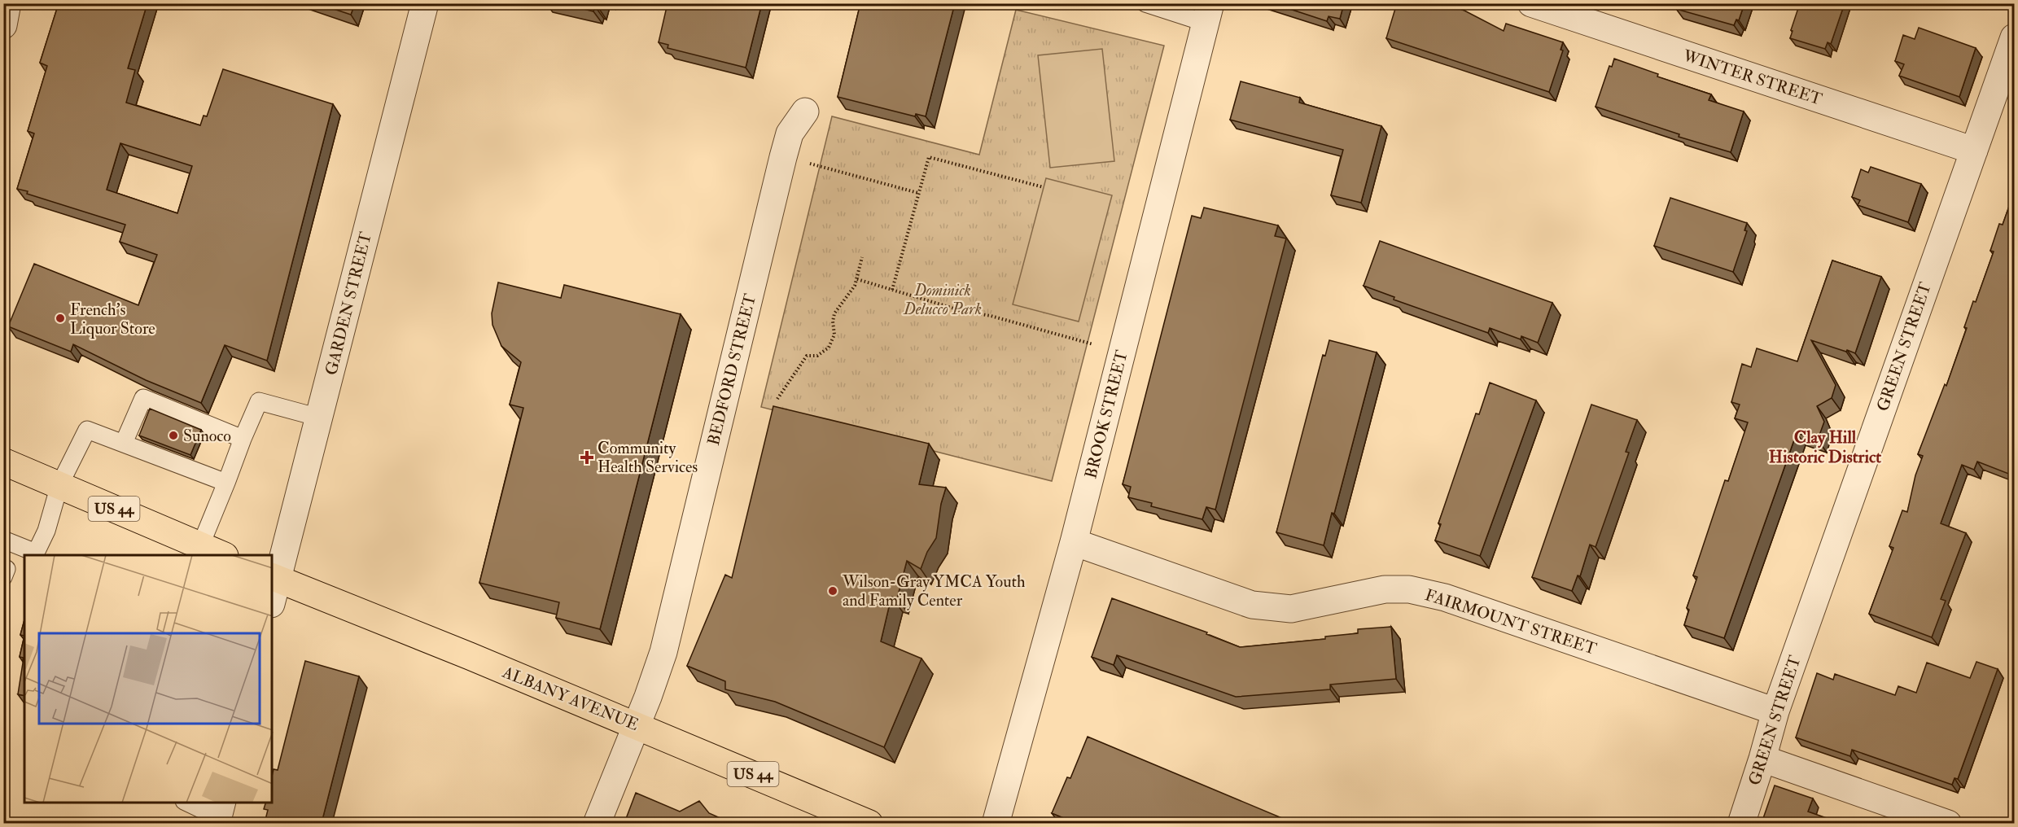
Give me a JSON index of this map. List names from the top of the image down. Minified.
{"streets":{"highway":["US 44","ALBANY AVENUE"],"street":["WINTER STREET","GARDEN STREET","GREEN STREET","BEDFORD STREET","BROOK STREET","FAIRMOUNT STREET"]},"crossings":[["WINTER STREET","GREEN STREET"],["GARDEN STREET","ALBANY AVENUE"],["GREEN STREET","FAIRMOUNT STREET"],["BEDFORD STREET","ALBANY AVENUE"],["BROOK STREET","FAIRMOUNT STREET"]],"districts":["Clay Hill Historic District"],"parks":["Dominick Delucco Park"],"places":{"other":["French's Liquor Store","Sunoco","Wilson-Gray YMCA Youth and Family Center"],"health":["Community Health Services"]}}
